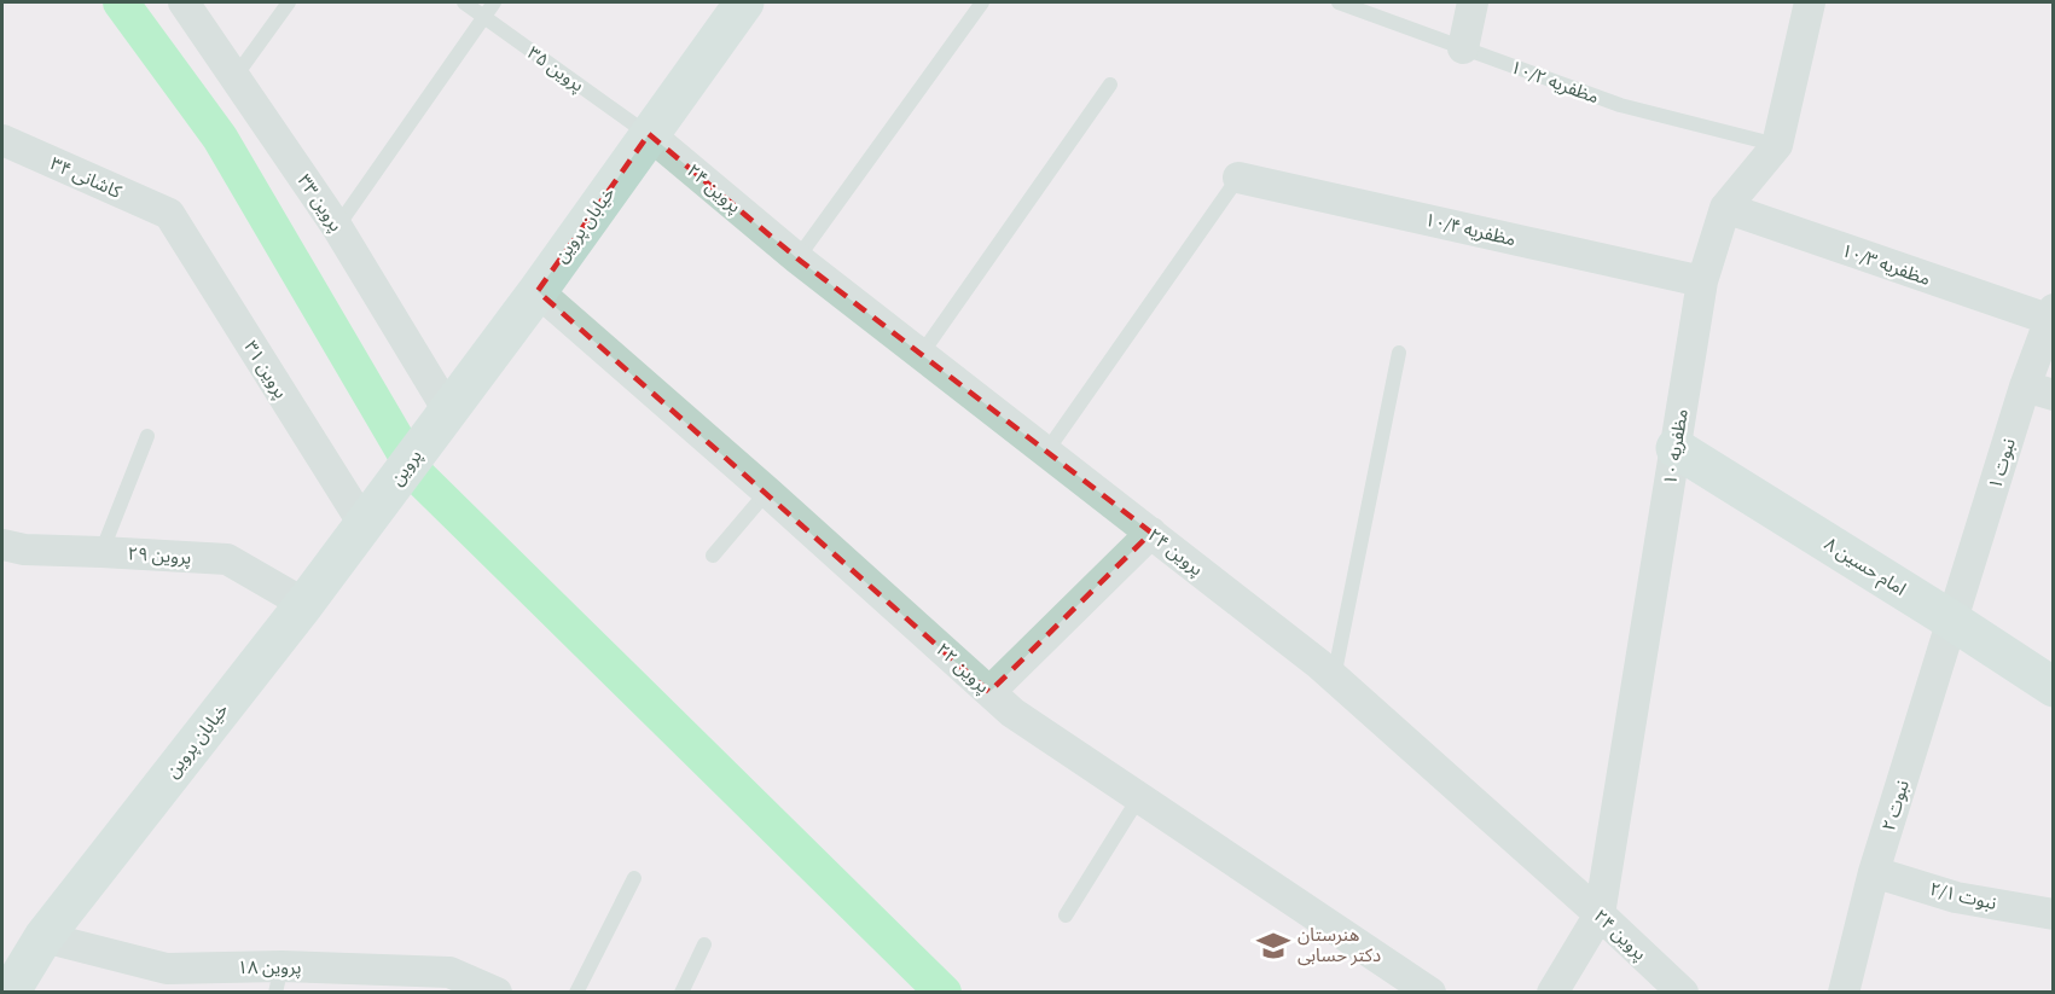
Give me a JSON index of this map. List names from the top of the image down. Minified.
{"streets":{"street":["کاشانی ۳۴","پروین ۲۴","پروین ۳۳","خیابان پروین","مظفریه ۱۰/۴","مظفریه ۱۰/۳","پروین ۳۱","مظفریه ۱۰","نبوت ۱","پروین","پروین ۲۹","امام حسین ۸","پروین ۲۲","نبوت ۲","نبوت ۲/۱","پروین ۱۸"],"lane":["پروین ۳۵","مظفریه ۱۰/۲"]},"crossings":[["پروین ۳۵","پروین ۲۴"],["پروین ۳۵","خیابان پروین"],["مظفریه ۱۰/۲","مظفریه ۱۰"],["کاشانی ۳۴","پروین ۳۱"],["پروین ۲۴","خیابان پروین"],["پروین ۲۴","مظفریه ۱۰"],["پروین ۳۳","خیابان پروین"],["خیابان پروین","پروین ۳۱"],["خیابان پروین","پروین"],["خیابان پروین","پروین ۲۹"],["خیابان پروین","پروین ۲۲"],["خیابان پروین","پروین ۱۸"],["مظفریه ۱۰/۴","مظفریه ۱۰"],["مظفریه ۱۰/۳","مظفریه ۱۰"],["مظفریه ۱۰/۳","نبوت ۱"],["مظفریه ۱۰","امام حسین ۸"],["نبوت ۱","امام حسین ۸"],["نبوت ۱","نبوت ۲"],["امام حسین ۸","نبوت ۲"],["نبوت ۲","نبوت ۲/۱"]],"places":{"school or university":["هنرستان دکتر حسابی"]}}
